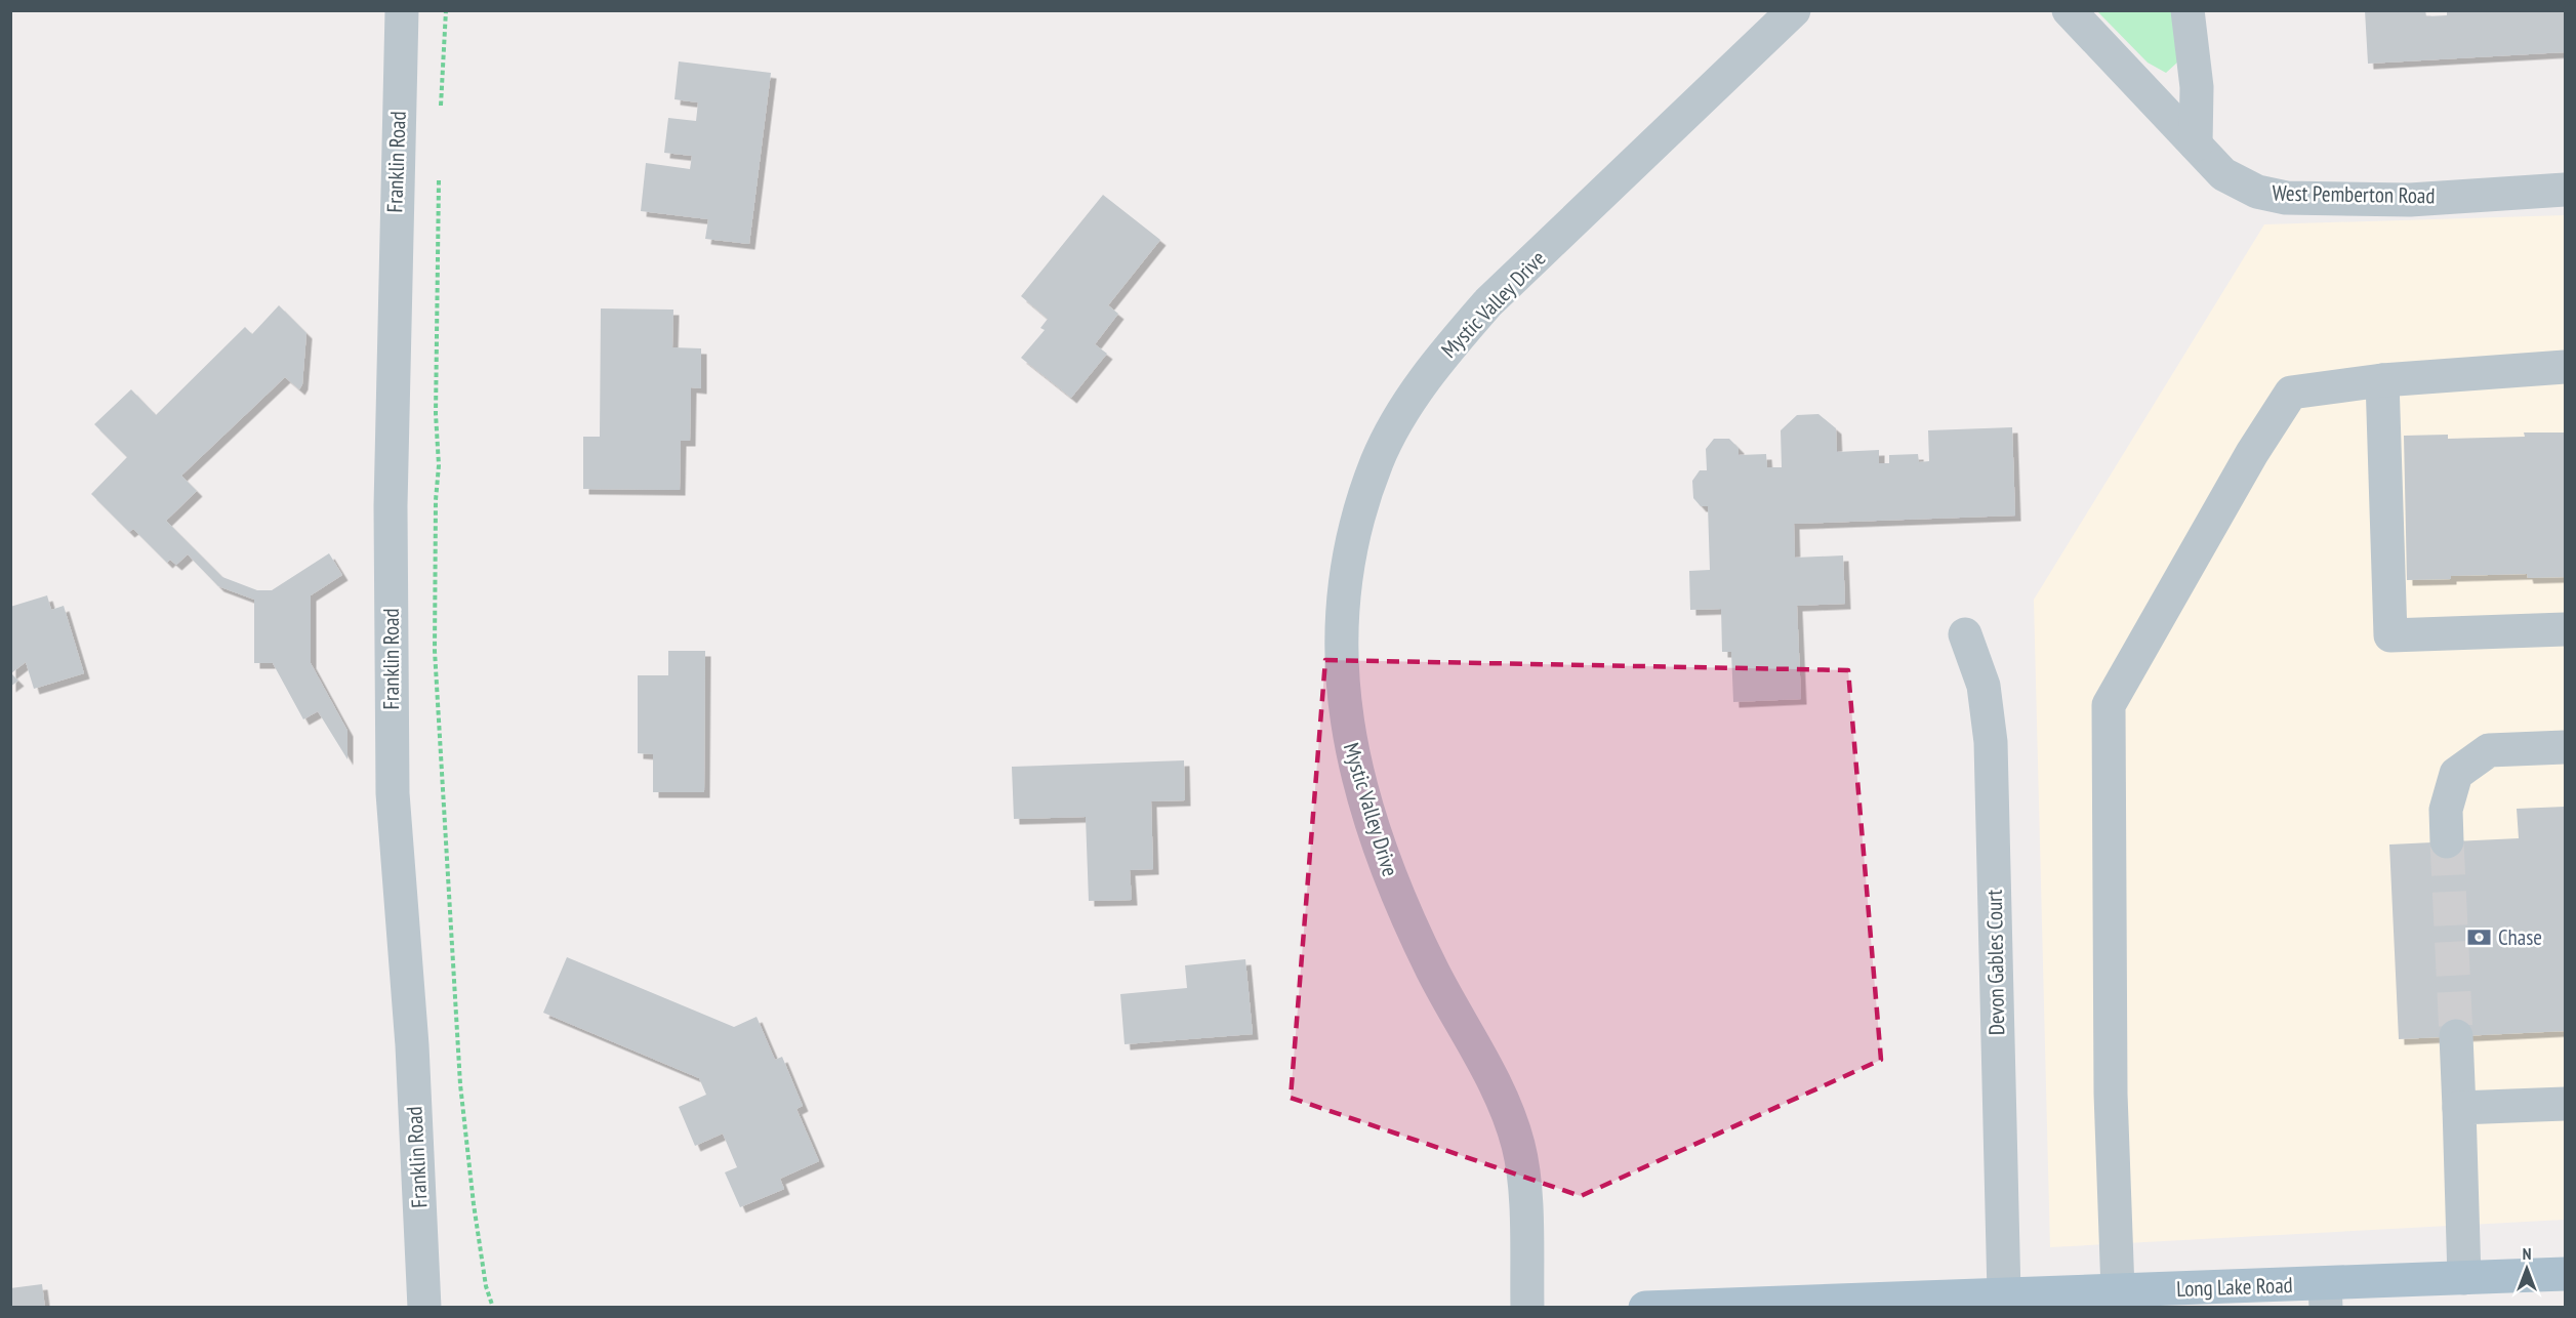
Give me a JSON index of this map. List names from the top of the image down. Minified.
{"streets":{"main road":["Long Lake Road"],"street":["Franklin Road","West Pemberton Road","Mystic Valley Drive","Devon Gables Court"]},"crossings":[["Devon Gables Court","Long Lake Road"]],"places":{"bank":["Chase"]},"north":"top"}
